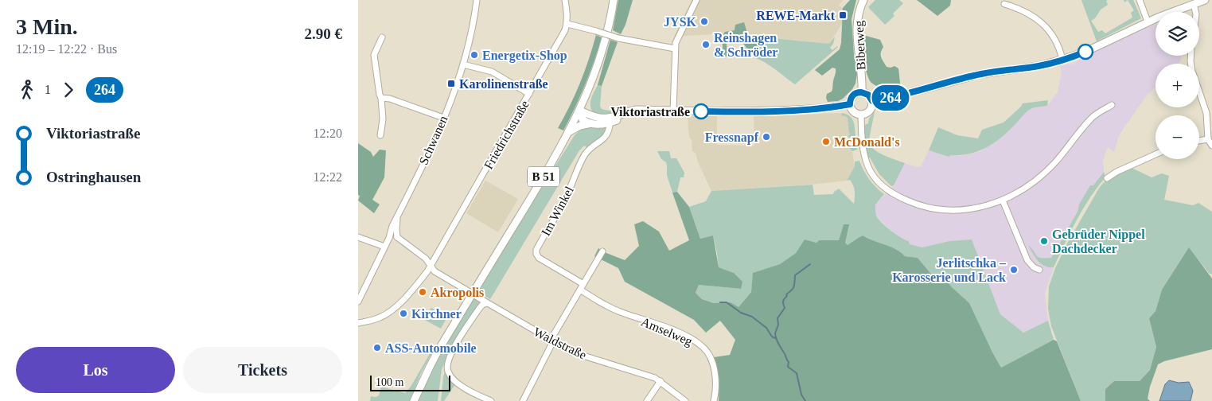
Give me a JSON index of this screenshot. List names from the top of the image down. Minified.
{"streets":{"main road":["Biberweg","B 51"],"street":["Friedrichstraße","Schwanen","Im Winkel","Amselweg","Waldstraße"]},"crossings":[["Friedrichstraße","Waldstraße"],["Schwanen","Waldstraße"],["Im Winkel","Amselweg"]],"places":{"transit":["REWE-Markt","Karolinenstraße"],"other":["JYSK","Reinshagen & Schröder","Energetix-Shop","Viktoriastraße","Fressnapf","McDonald's","Gebrüder Nippel Dachdecker","Jerlitschka – Karosserie und Lack","Akropolis","Kirchner","ASS-Automobile"]},"lines":["bus line 264"],"scale_bar":"100 m","page":{"heading":["3 Min.","12:19 – 12:22 · Bus","2.90 €"],"on_map":"264","map_buttons":["+","−"],"legs":["1","264"],"list":[{"name":"Viktoriastraße","value":"12:20"},{"name":"Ostringhausen","value":"12:22"}],"buttons":["Los","Tickets"],"scale":"100 m"}}
